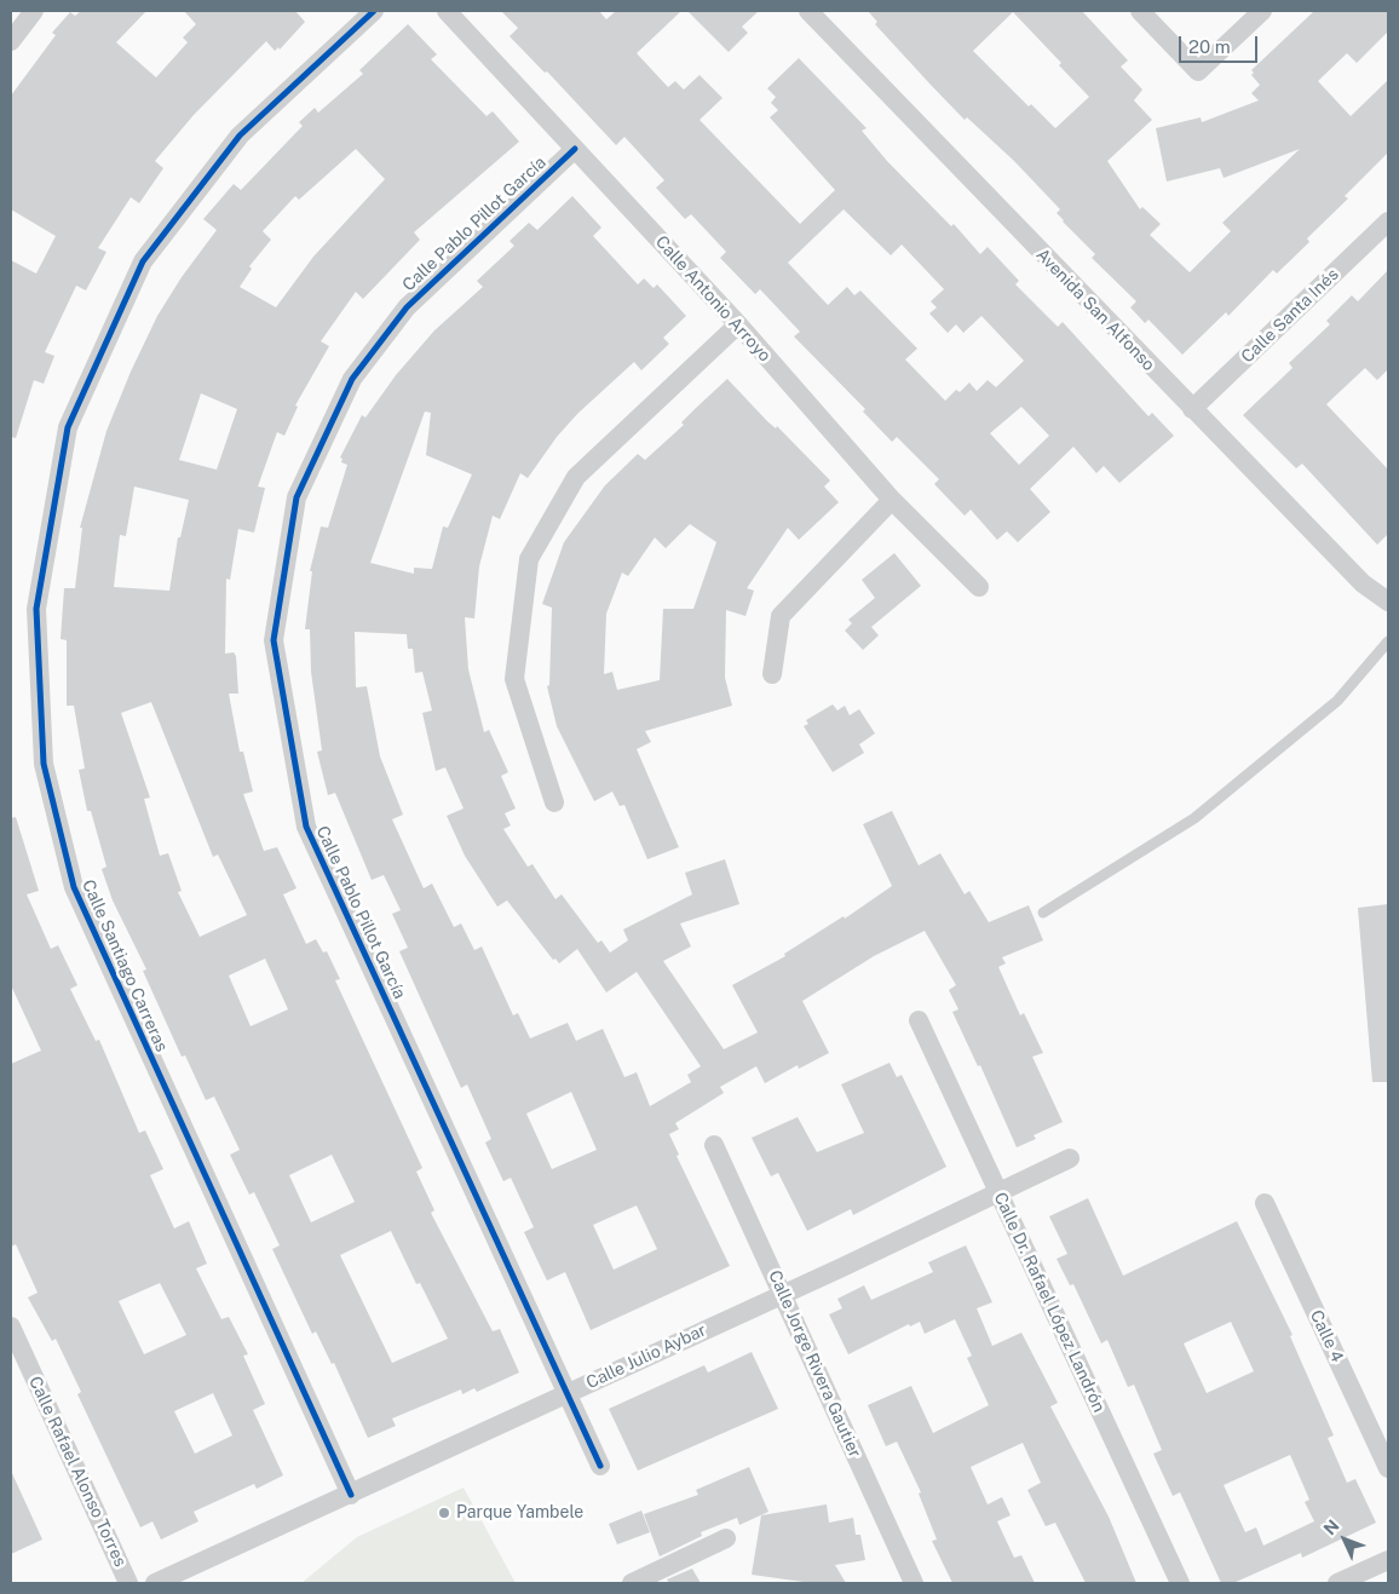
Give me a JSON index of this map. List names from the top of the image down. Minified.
{"streets":{"street":["Calle Pablo Pillot García","Calle Antonio Arroyo","Avenida San Alfonso","Calle Santa Inés","Calle Santiago Carreras","Calle Dr. Rafael López Landrón","Calle 4","Calle Julio Aybar","Calle Jorge Rivera Gautier","Calle Rafael Alonso Torres"]},"crossings":[["Calle Pablo Pillot García","Calle Antonio Arroyo"],["Calle Pablo Pillot García","Calle Julio Aybar"],["Avenida San Alfonso","Calle Santa Inés"],["Calle Santiago Carreras","Calle Julio Aybar"],["Calle Dr. Rafael López Landrón","Calle Julio Aybar"],["Calle Julio Aybar","Calle Jorge Rivera Gautier"]],"places":["Parque Yambele"],"scale_bar":"20 m","north":"top left"}
